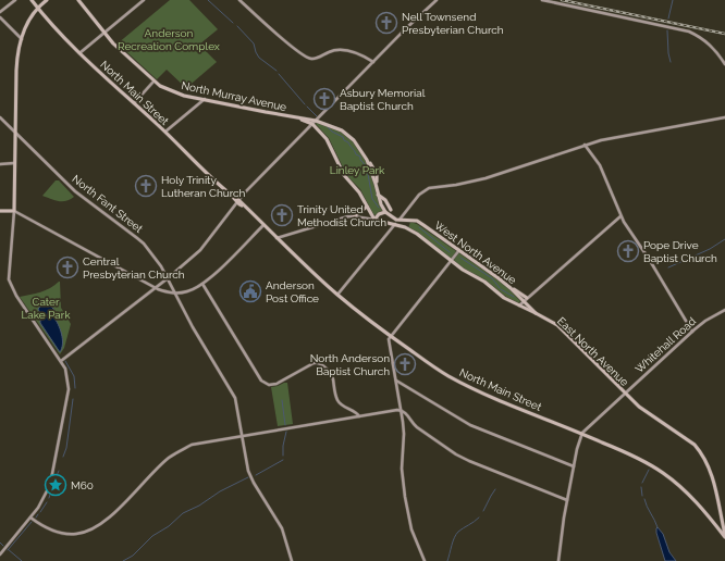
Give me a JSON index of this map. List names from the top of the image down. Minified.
{"streets":{"main road":["North Main Street","North Murray Avenue","West North Avenue","East North Avenue"],"street":["North Fant Street","Whitehall Road"]},"crossings":[["North Main Street","Whitehall Road"],["North Main Street","East North Avenue"],["West North Avenue","East North Avenue"],["Whitehall Road","East North Avenue"]],"parks":["Anderson Recreation Complex","Linley Park","Cater Lake Park"],"places":{"church":["Nell Townsend Presbyterian Church","Asbury Memorial Baptist Church","Holy Trinity Lutheran Church","Trinity United Methodist Church","Pope Drive Baptist Church","Central Presbyterian Church","North Anderson Baptist Church"],"public building":["Anderson Post Office"],"place":["M60"]}}
